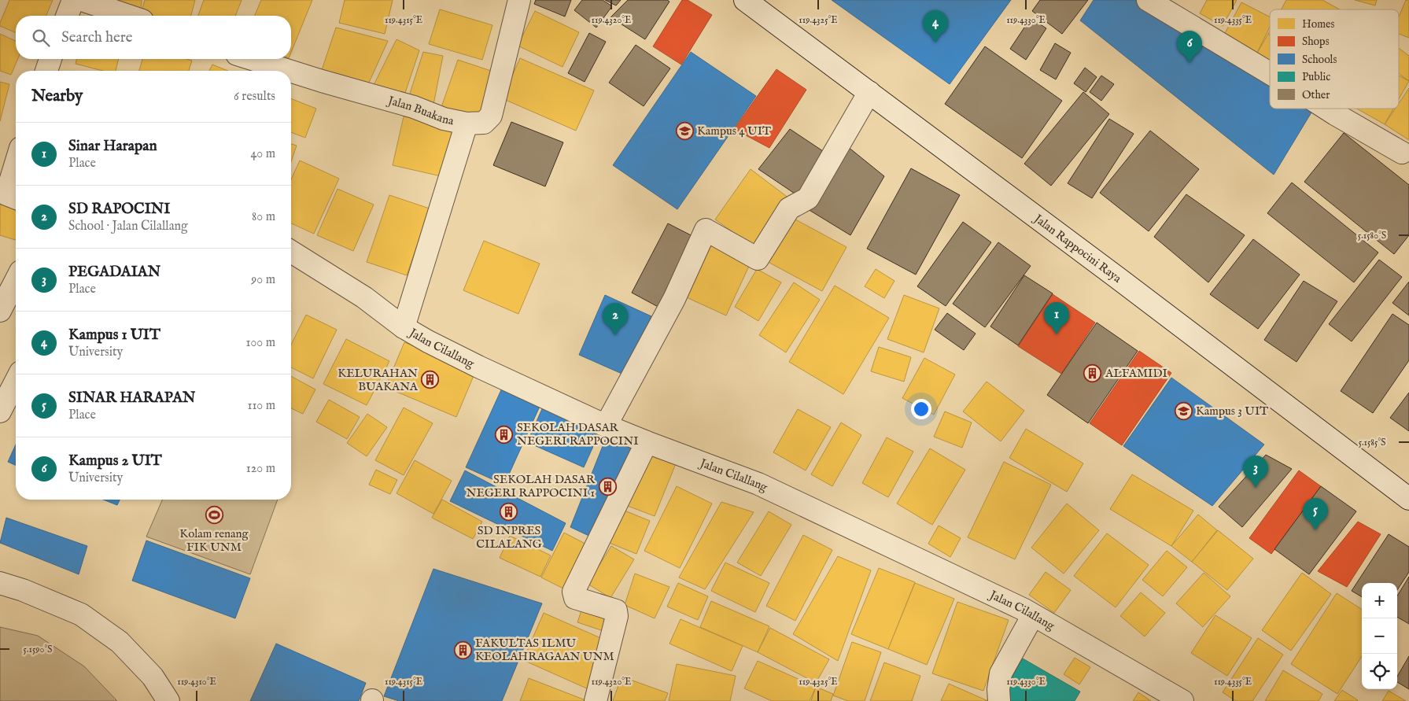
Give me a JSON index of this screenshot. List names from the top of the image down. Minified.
{"streets":{"street":["Jalan Buakana","Jalan Rappocini Raya","Jalan Cilallang"]},"places":{"school or university":["Kampus 4 UIT","Kampus 3 UIT"],"building":["ALFAMIDI","KELURAHAN BUAKANA","SEKOLAH DASAR NEGERI RAPPOCINI","SEKOLAH DASAR NEGERI RAPPOCINI 1","SD INPRES CILALANG","FAKULTAS ILMU KEOLAHRAGAAN UNM"],"sports":["Kolam renang FIK UNM"]},"legend":["Homes","Shops","Schools","Public","Other"],"page":{"pins":["4","6","1","2","3","5"],"search":"Search here","heading":["Nearby","6 results"],"list":[{"mark":"1","name":"Sinar Harapan","note":"Place","value":"40 m"},{"mark":"2","name":"SD RAPOCINI","note":"School · Jalan Cilallang","value":"80 m"},{"mark":"3","name":"PEGADAIAN","note":"Place","value":"90 m"},{"mark":"4","name":"Kampus 1 UIT","note":"University","value":"100 m"},{"mark":"5","name":"SINAR HARAPAN","note":"Place","value":"110 m"},{"mark":"6","name":"Kampus 2 UIT","note":"University","value":"120 m"}],"map_buttons":["+","−"]},"coordinates":["119.4315°E","119.4320°E","119.4325°E","119.4330°E","119.4335°E","5.1580°S","5.1585°S","5.1590°S","119.4310°E"]}
